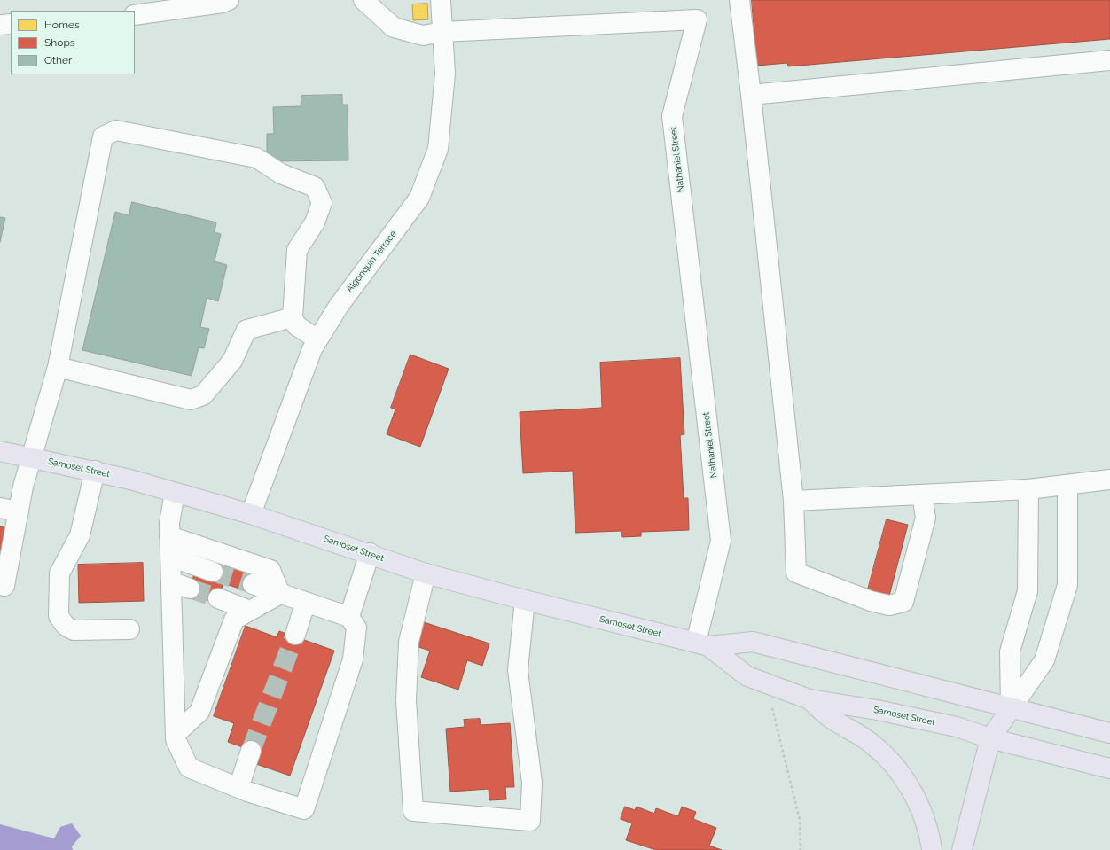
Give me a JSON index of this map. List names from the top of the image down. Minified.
{"streets":{"highway":["Samoset Street"],"street":["Nathaniel Street","Algonquin Terrace"]},"crossings":[["Nathaniel Street","Algonquin Terrace"],["Nathaniel Street","Samoset Street"],["Algonquin Terrace","Samoset Street"]],"legend":["Homes","Shops","Other"]}
